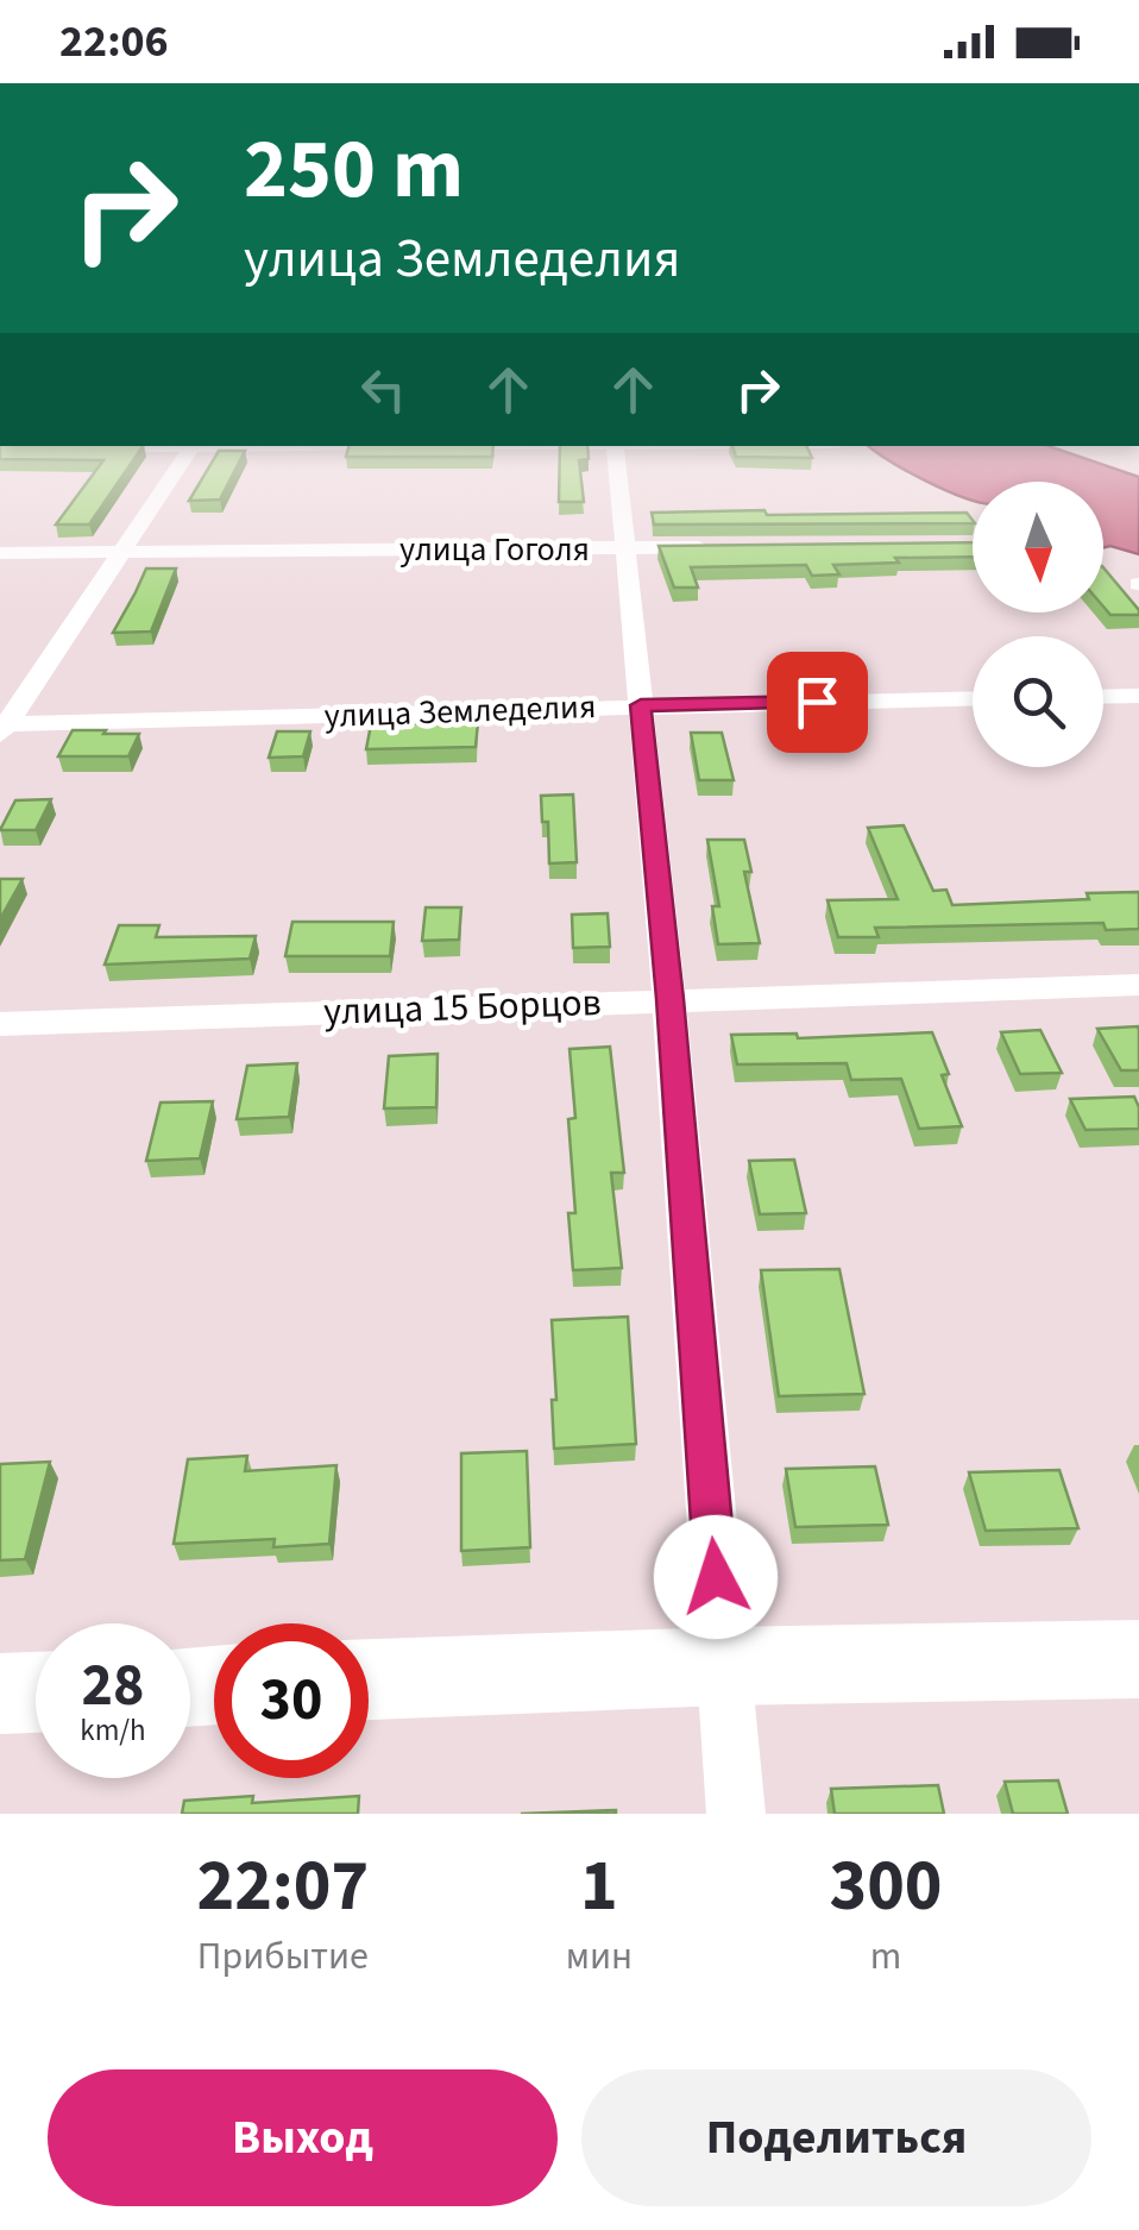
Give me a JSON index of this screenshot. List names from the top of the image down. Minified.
{"streets":{"street":["улица Гоголя","улица Земледелия","улица 15 Борцов"]},"north":"bottom","page":{"status":"22:06","turn":["250 m","улица Земледелия"],"speed":"28 km/h","limit":"30","eta":["22:07","Прибытие","1","мин","300","m"],"buttons":["Выход","Поделиться"]}}
